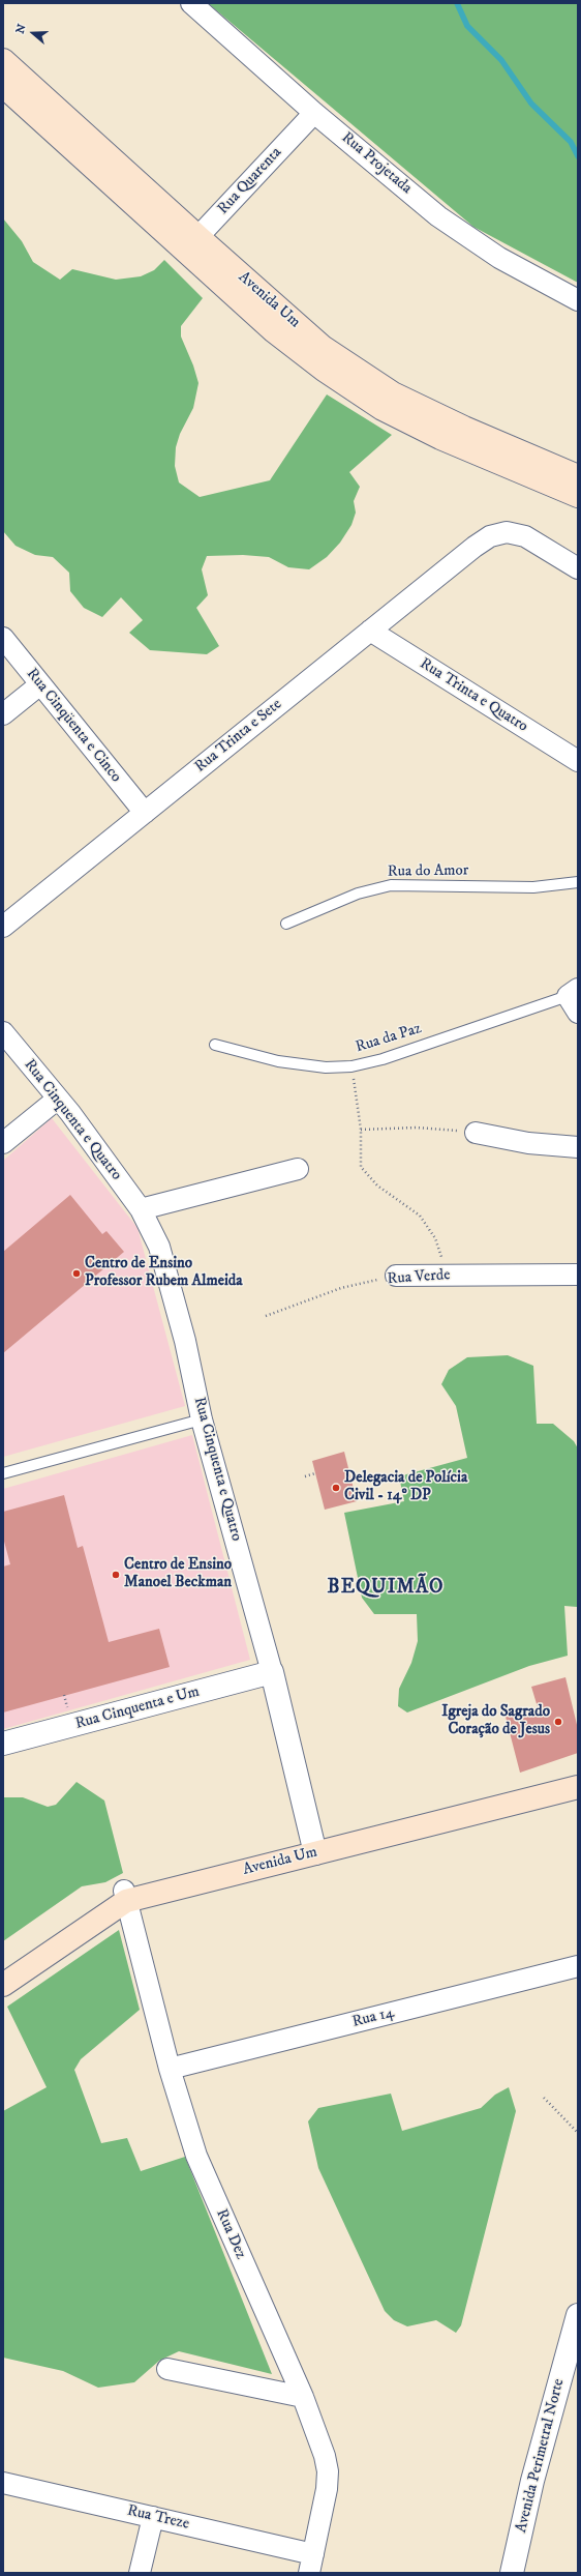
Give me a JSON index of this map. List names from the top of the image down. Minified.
{"streets":{"main road":["Avenida Um"],"street":["Rua Projetada","Rua Quarenta","Rua Trinta e Quatro","Rua Cinqüenta e Cinco","Rua Trinta e Sete","Rua Cinquenta e Quatro","Rua Verde","Rua Cinquenta e Um","Rua 14","Rua Dez","Avenida Perimetral Norte","Rua Treze"],"lane":["Rua do Amor","Rua da Paz"]},"crossings":[["Rua Projetada","Rua Quarenta"],["Rua Quarenta","Avenida Um"],["Avenida Um","Rua Cinquenta e Quatro"],["Avenida Um","Rua Dez"],["Rua Trinta e Quatro","Rua Trinta e Sete"],["Rua Cinqüenta e Cinco","Rua Trinta e Sete"],["Rua Cinquenta e Quatro","Rua Cinquenta e Um"],["Rua 14","Rua Dez"],["Rua Dez","Rua Treze"]],"districts":["BEQUIMÃO"],"places":["Centro de Ensino Professor Rubem Almeida","Delegacia de Polícia Civil - 14º DP","Centro de Ensino Manoel Beckman","Igreja do Sagrado Coração de Jesus"],"north":"left"}
